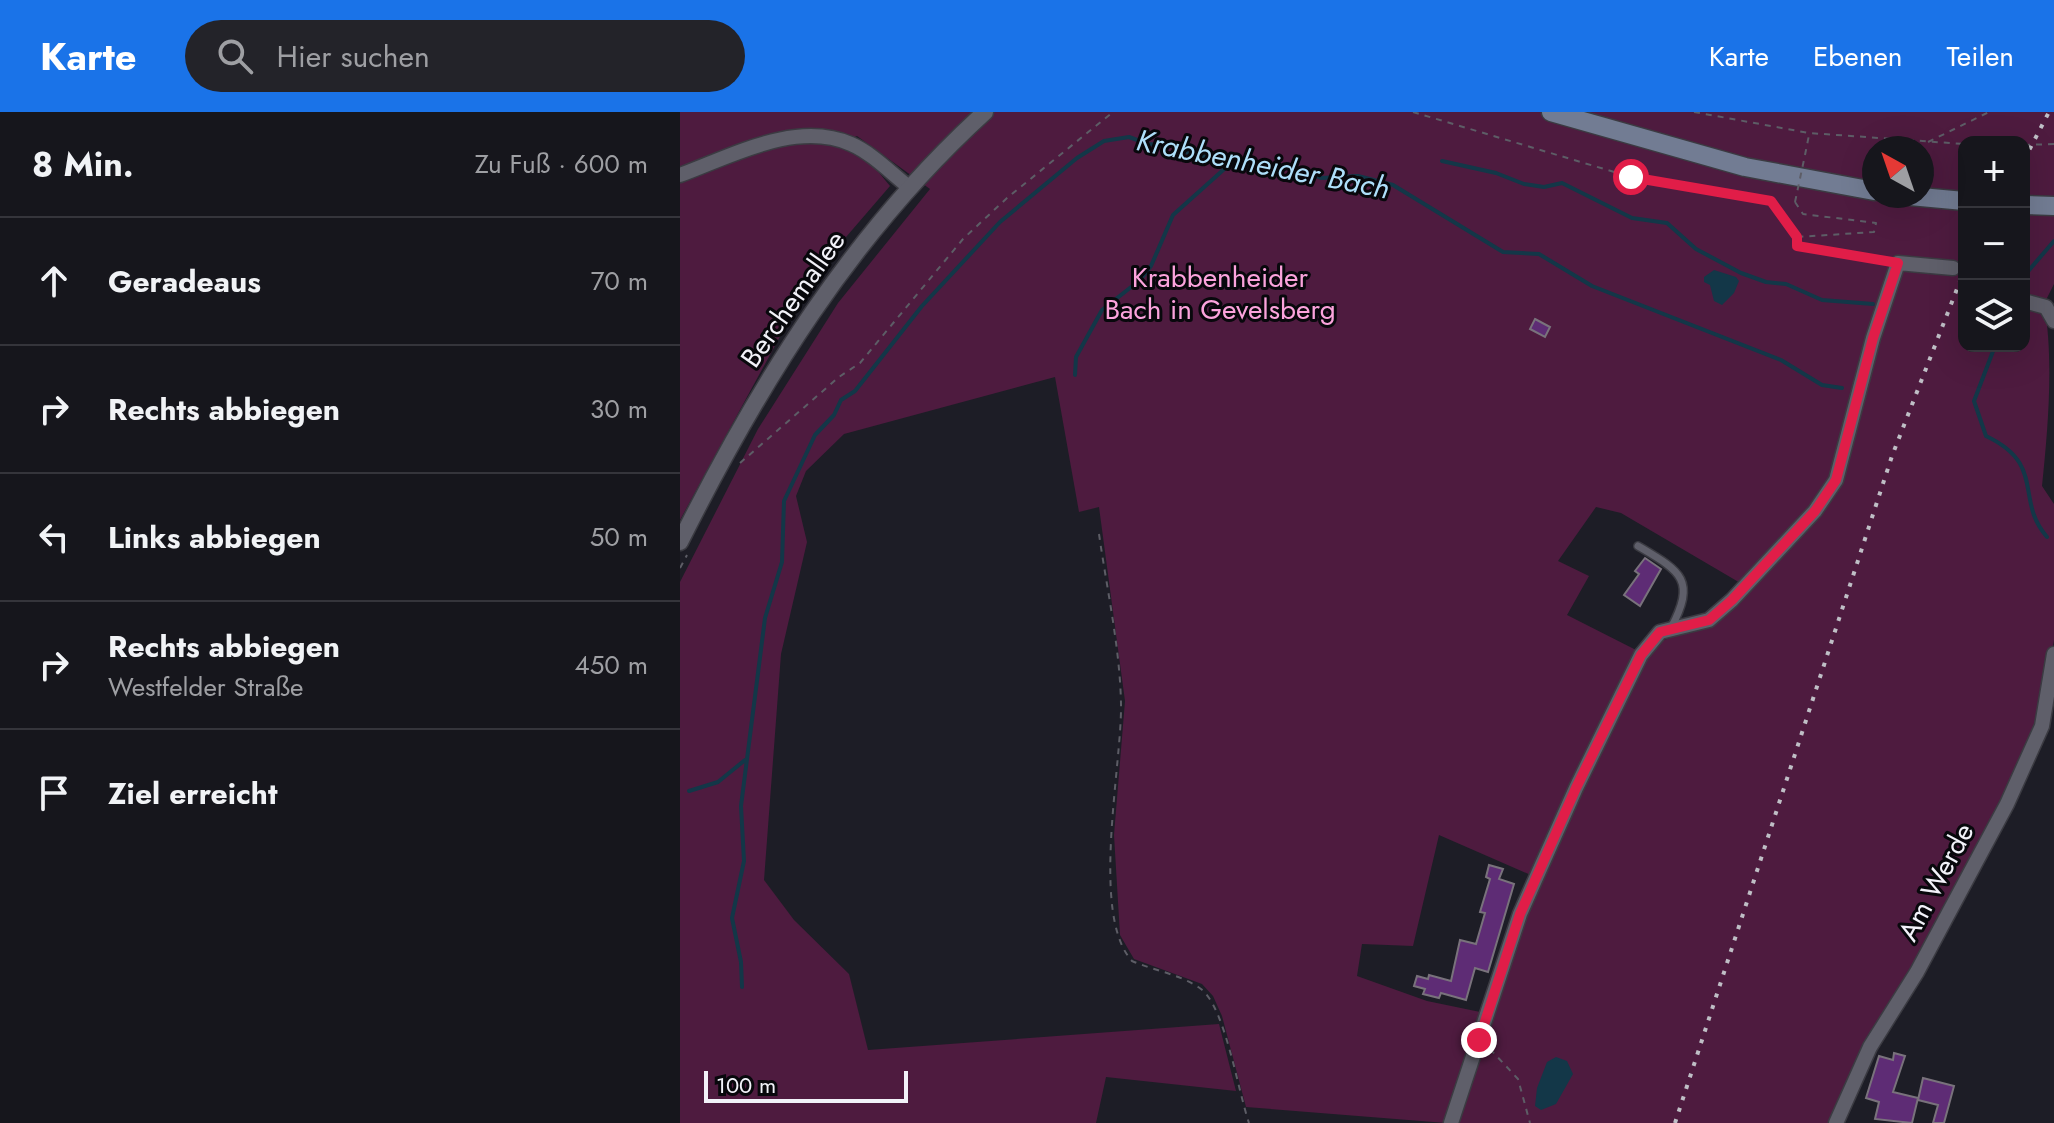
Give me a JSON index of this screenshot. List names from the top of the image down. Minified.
{"streets":{"street":["Berchemallee","Am Werde"]},"water":["Krabbenheider Bach"],"parks":["Krabbenheider Bach in Gevelsberg"],"scale_bar":"100 m","north":"top left","page":{"header":"Karte","search":"Hier suchen","nav":["Karte","Ebenen","Teilen"],"heading":["8 Min.","Zu Fuß · 600 m"],"map_buttons":["+","−"],"list":[["Geradeaus","70 m"],["Rechts abbiegen","30 m"],["Links abbiegen","50 m"],["Rechts abbiegen","Westfelder Straße","450 m"],"Ziel erreicht"],"scale":"100 m"}}
